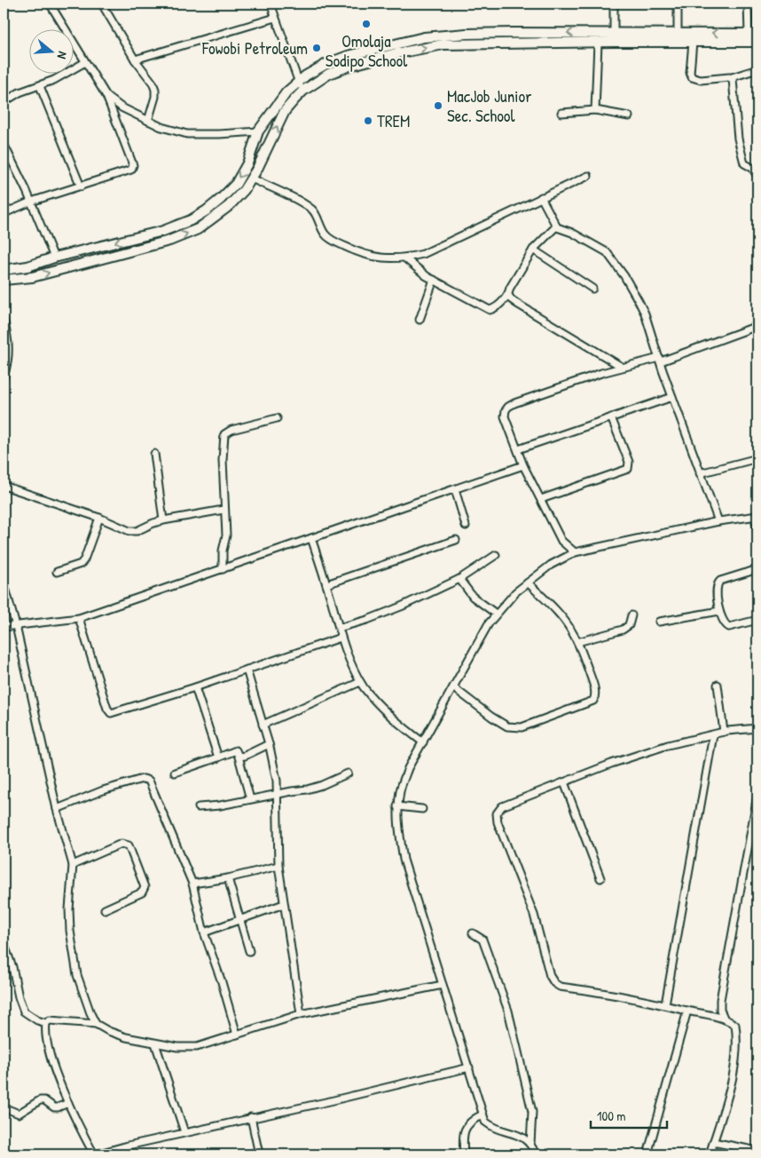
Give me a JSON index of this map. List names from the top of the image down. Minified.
{"places":["Omolaja Sodipo School","Fowobi Petroleum","MacJob Junior Sec. School","TREM"],"scale_bar":"100 m","north":"right"}
